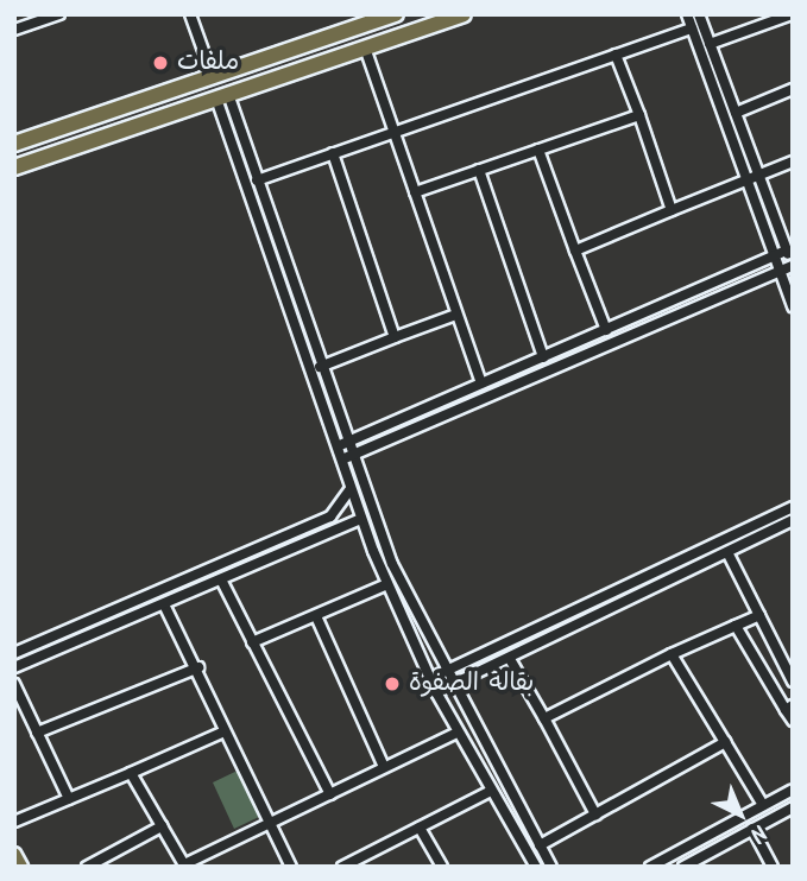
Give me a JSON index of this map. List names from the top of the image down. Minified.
{"places":["ملفات","بقالة الصفوة"],"north":"bottom right"}
